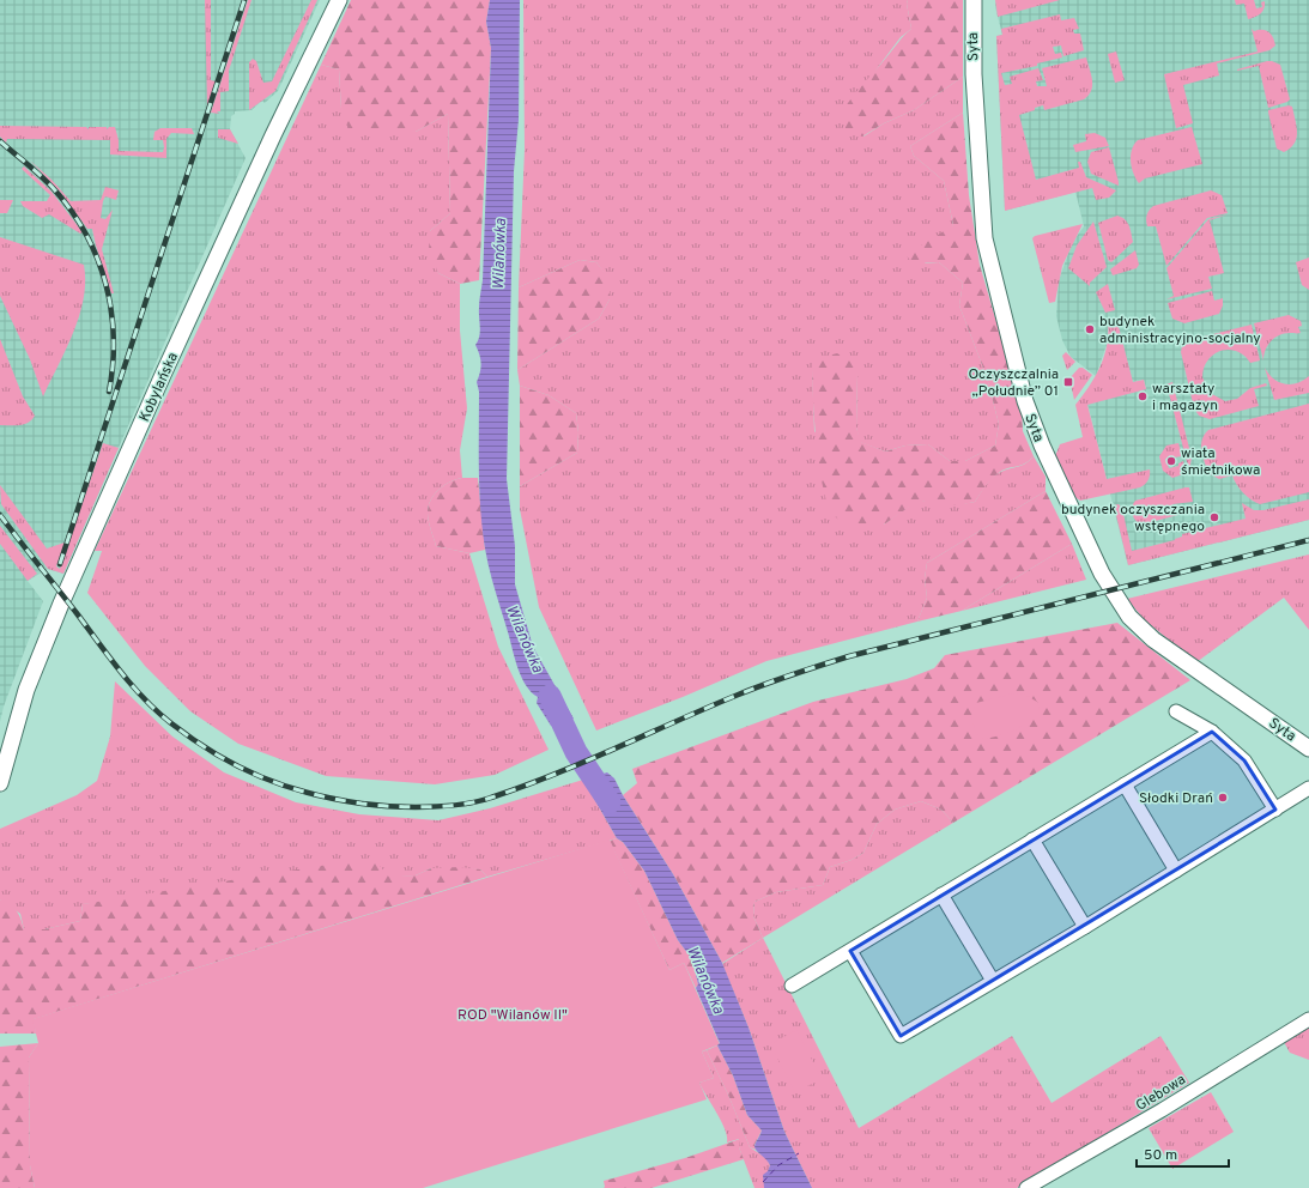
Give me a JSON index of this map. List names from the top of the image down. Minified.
{"streets":{"street":["Syta","Kobylańska","Glebowa"]},"water":["Wilanówka"],"parks":["ROD \"Wilanów II\""],"places":{"other":["budynek administracyjno-socjalny","warsztaty i magazyn","wiata śmietnikowa","budynek oczyszczania wstępnego","Słodki Drań"],"transit":["Oczyszczalnia „Południe” 01"]},"scale_bar":"50 m"}
